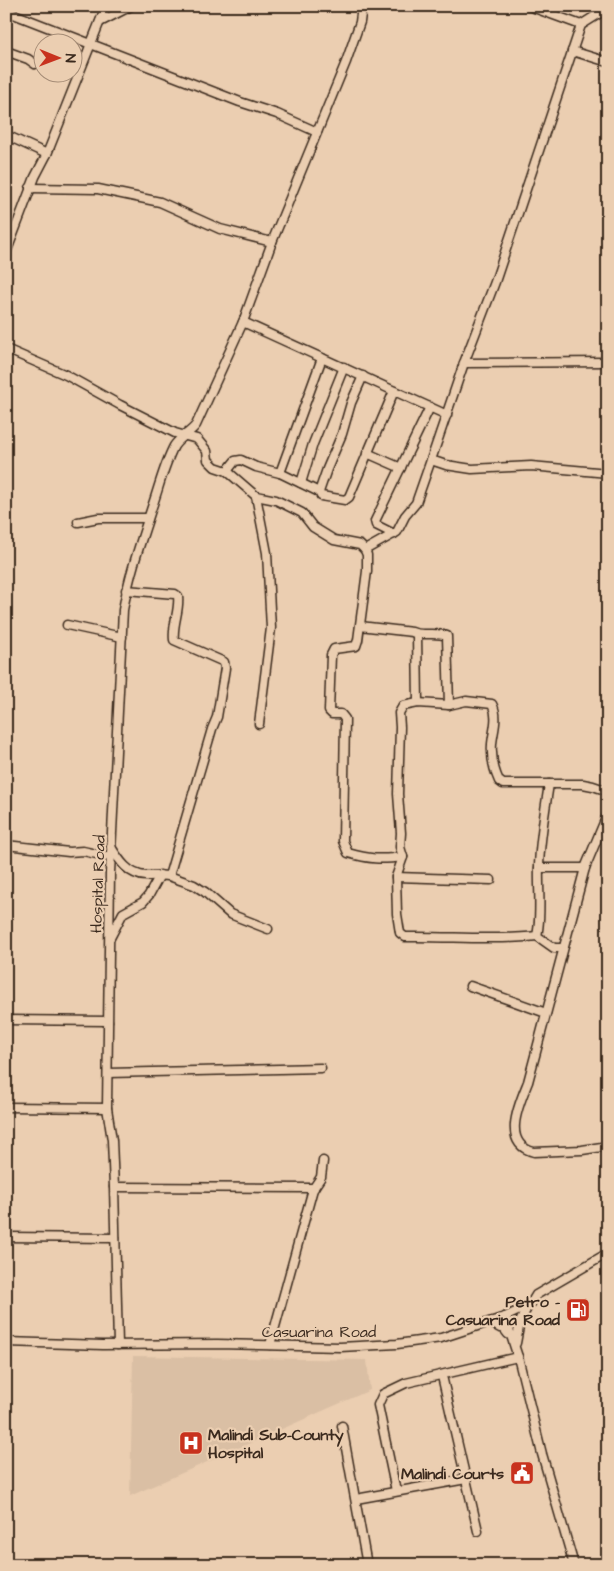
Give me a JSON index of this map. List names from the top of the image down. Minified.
{"streets":{"street":["Hospital Road","Casuarina Road"]},"crossings":[["Hospital Road","Casuarina Road"]],"places":{"fuel station":["Petro - Casuarina Road"],"hospital":["Malindi Sub-County Hospital"],"public building":["Malindi Courts"]},"north":"right"}
